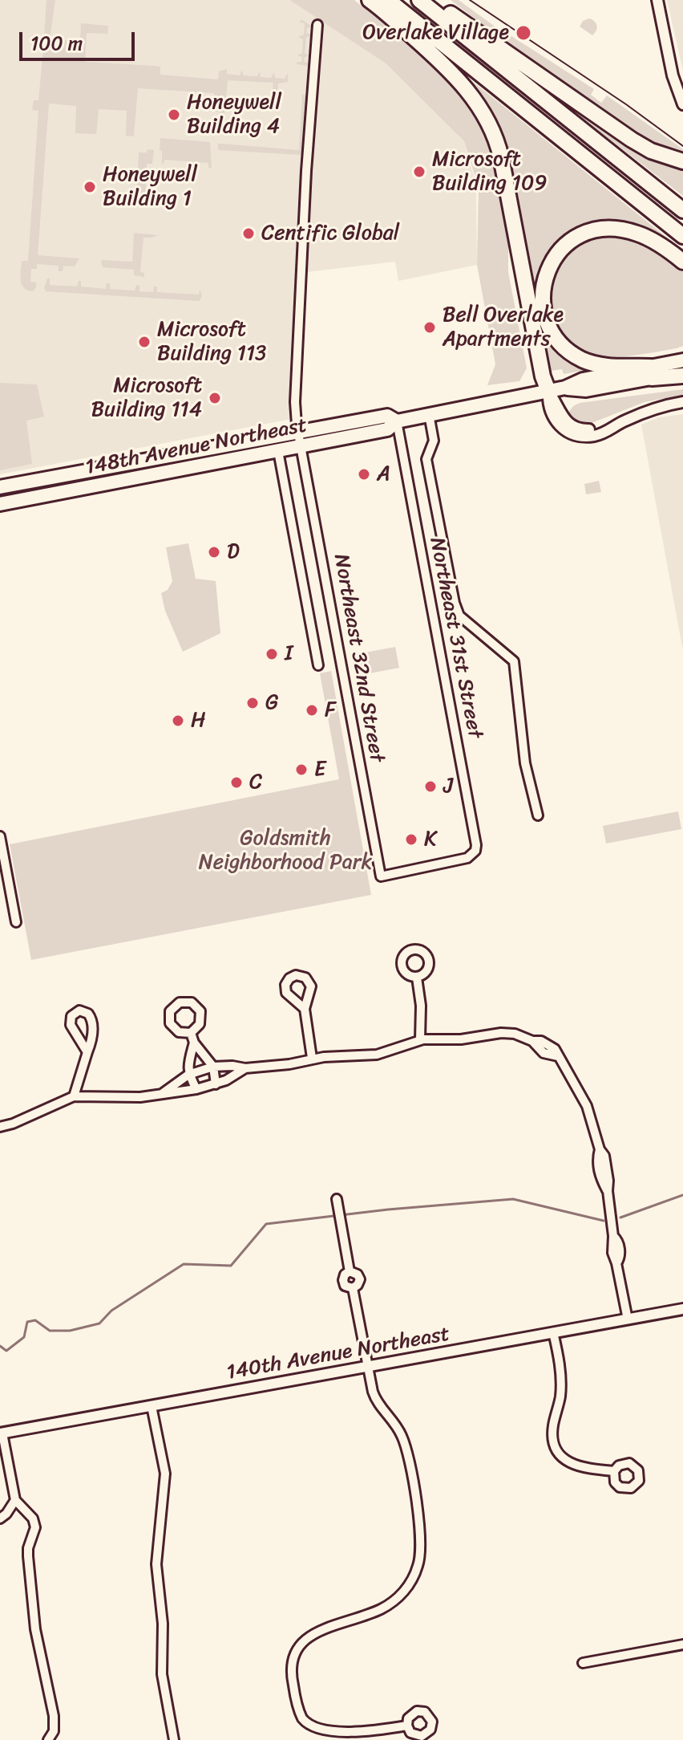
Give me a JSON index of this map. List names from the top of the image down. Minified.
{"streets":{"main road":["148th Avenue Northeast"],"street":["Northeast 31st Street","Northeast 32nd Street","140th Avenue Northeast"]},"crossings":[["148th Avenue Northeast","Northeast 31st Street"],["148th Avenue Northeast","Northeast 32nd Street"],["Northeast 31st Street","Northeast 32nd Street"]],"parks":["Goldsmith Neighborhood Park"],"places":["Overlake Village","Honeywell Building 4","Microsoft Building 109","Honeywell Building 1","Centific Global","Bell Overlake Apartments","Microsoft Building 113","Microsoft Building 114","A","D","I","G","F","H","E","C","J","K"],"scale_bar":"100 m"}
